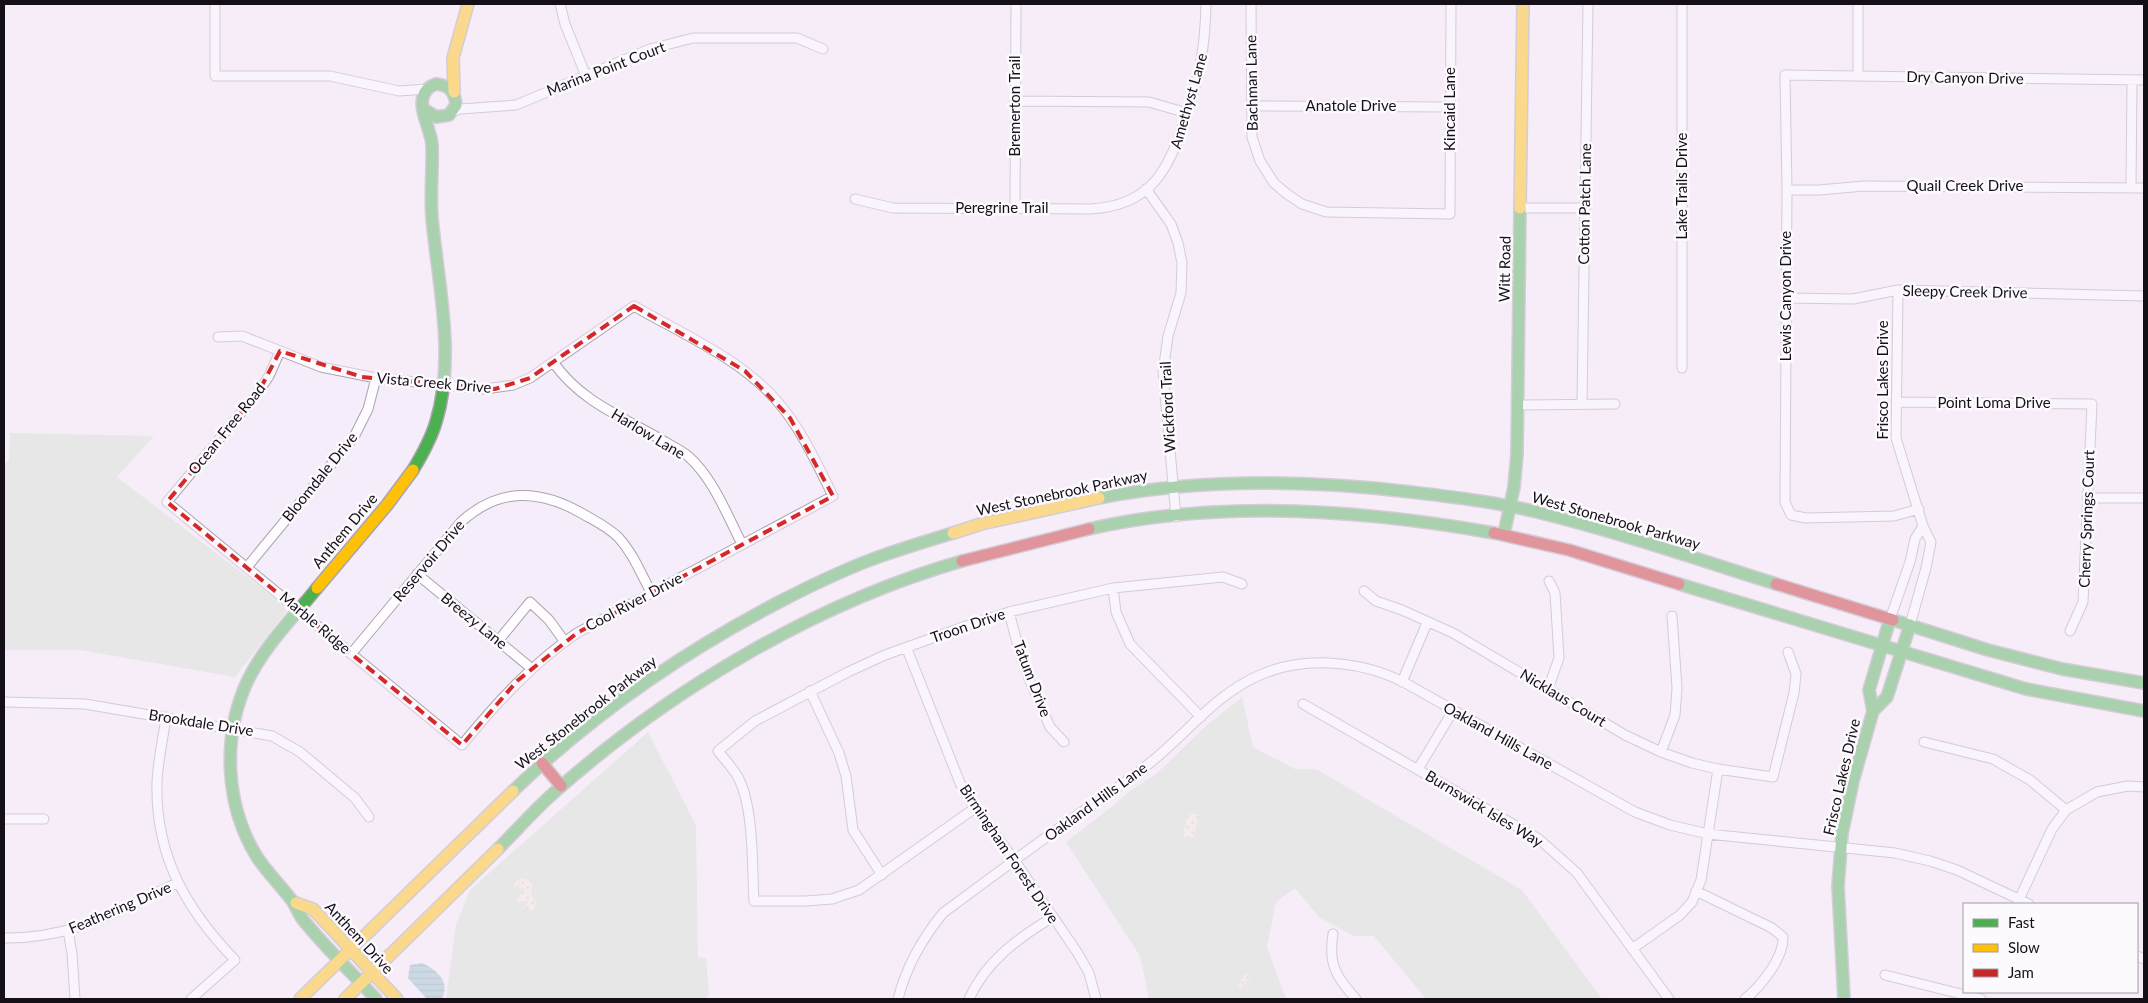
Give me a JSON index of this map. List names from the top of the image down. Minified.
{"streets":{"street":["Marina Point Court","Dry Canyon Drive","Bachman Lane","Amethyst Lane","Bremerton Trail","Anatole Drive","Kincaid Lane","Lake Trails Drive","Quail Creek Drive","Cotton Patch Lane","Peregrine Trail","Witt Road","Sleepy Creek Drive","Lewis Canyon Drive","Frisco Lakes Drive","Vista Creek Drive","Point Loma Drive","Wickford Trail","Ocean Free Road","Harlow Lane","Bloomdale Drive","West Stonebrook Parkway","Cherry Springs Court","Anthem Drive","Reservoir Drive","Cool River Drive","Breezy Lane","Marble Ridge","Troon Drive","Tatum Drive","Nicklaus Court","Brookdale Drive","Oakland Hills Lane","Burnswick Isles Way","Birmingham Forest Drive","Feathering Drive"]},"crossings":[["Marina Point Court","Anthem Drive"],["Dry Canyon Drive","Lewis Canyon Drive"],["Bachman Lane","Anatole Drive"],["Bachman Lane","Kincaid Lane"],["Amethyst Lane","Peregrine Trail"],["Amethyst Lane","Wickford Trail"],["Bremerton Trail","Peregrine Trail"],["Anatole Drive","Kincaid Lane"],["Quail Creek Drive","Lewis Canyon Drive"],["Peregrine Trail","Wickford Trail"],["Witt Road","West Stonebrook Parkway"],["Sleepy Creek Drive","Lewis Canyon Drive"],["Sleepy Creek Drive","Frisco Lakes Drive"],["Lewis Canyon Drive","Frisco Lakes Drive"],["Frisco Lakes Drive","Point Loma Drive"],["Frisco Lakes Drive","West Stonebrook Parkway"],["Frisco Lakes Drive","Oakland Hills Lane"],["Vista Creek Drive","Ocean Free Road"],["Vista Creek Drive","Harlow Lane"],["Vista Creek Drive","Bloomdale Drive"],["Vista Creek Drive","Anthem Drive"],["Vista Creek Drive","Cool River Drive"],["Point Loma Drive","Cherry Springs Court"],["Wickford Trail","West Stonebrook Parkway"],["Ocean Free Road","Marble Ridge"],["Harlow Lane","Cool River Drive"],["Bloomdale Drive","Marble Ridge"],["West Stonebrook Parkway","Anthem Drive"],["Anthem Drive","Marble Ridge"],["Anthem Drive","Brookdale Drive"],["Reservoir Drive","Cool River Drive"],["Reservoir Drive","Breezy Lane"],["Reservoir Drive","Marble Ridge"],["Cool River Drive","Breezy Lane"],["Cool River Drive","Marble Ridge"],["Troon Drive","Tatum Drive"],["Troon Drive","Birmingham Forest Drive"],["Oakland Hills Lane","Birmingham Forest Drive"]],"legend":["Fast","Slow","Jam"]}
